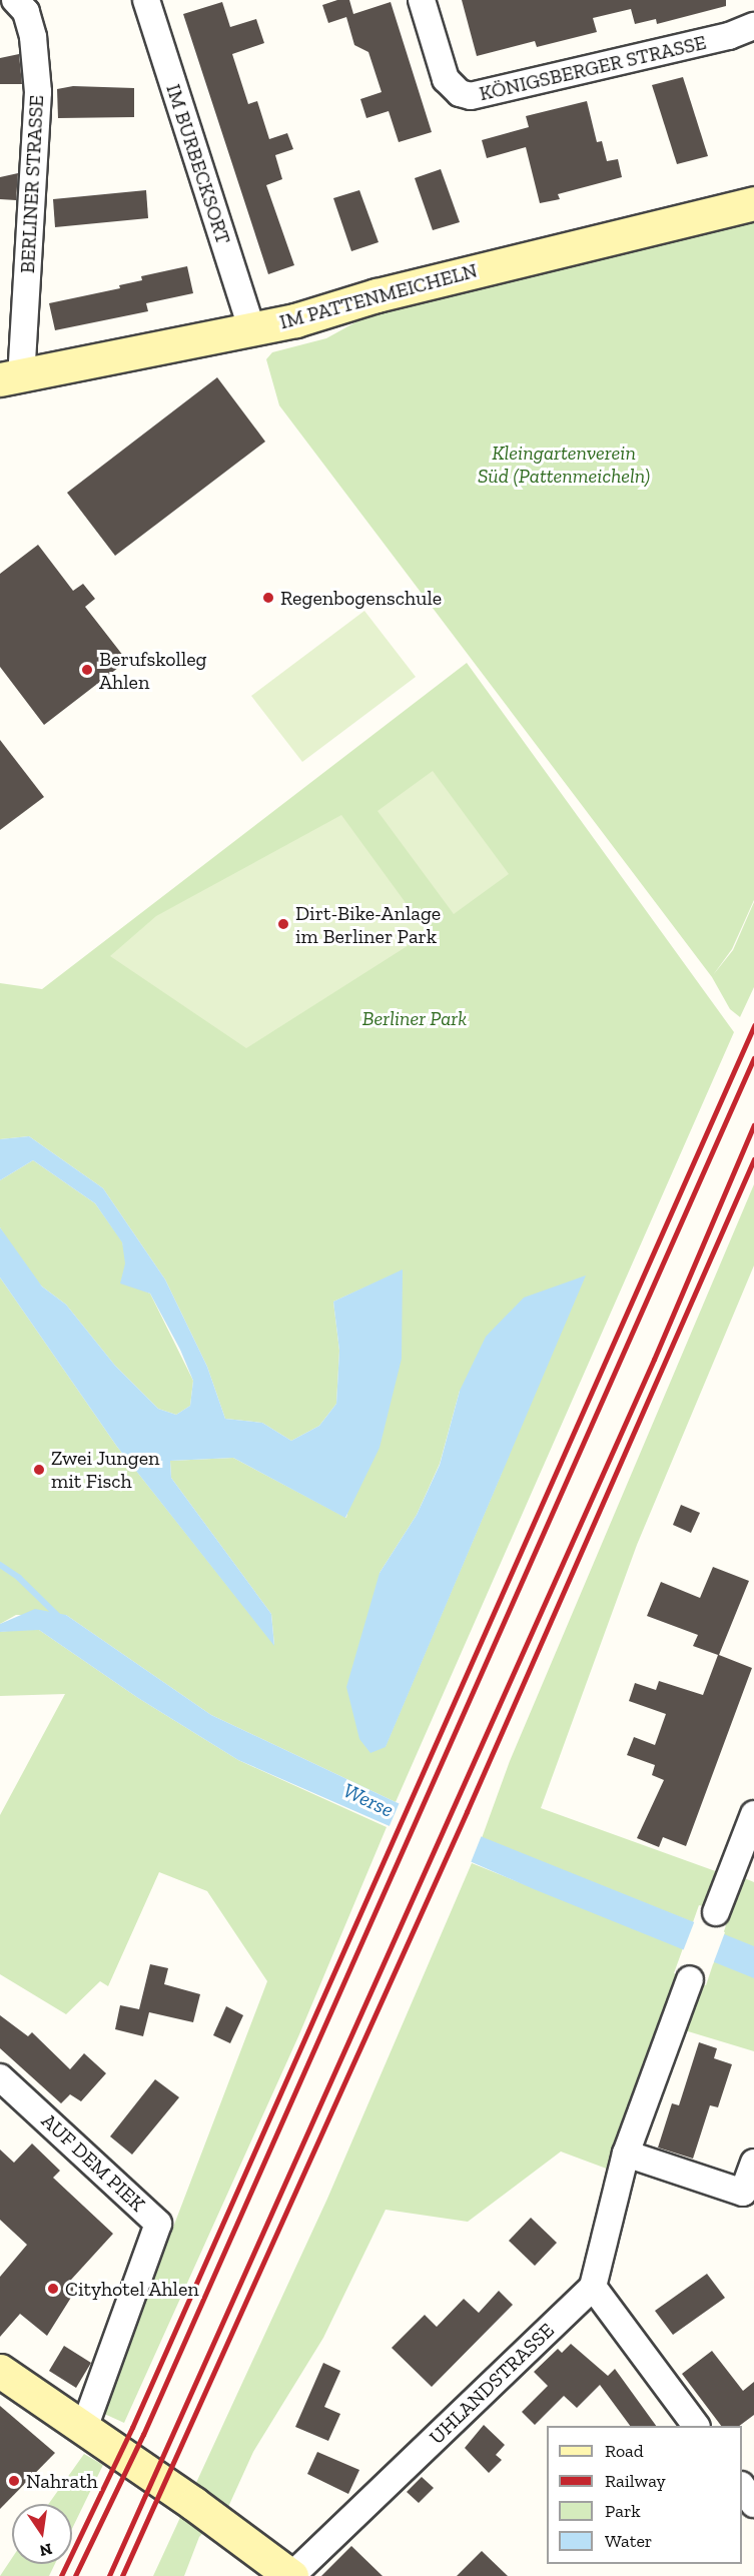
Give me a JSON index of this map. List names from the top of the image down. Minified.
{"streets":{"street":["KÖNIGSBERGER STRASSE","IM BURBECKSORT","BERLINER STRASSE","IM PATTENMEICHELN","AUF DEM PIEK","UHLANDSTRASSE"]},"crossings":[["IM BURBECKSORT","IM PATTENMEICHELN"],["BERLINER STRASSE","IM PATTENMEICHELN"]],"water":["Werse"],"parks":["Kleingartenverein Süd (Pattenmeicheln)","Berliner Park"],"places":["Regenbogenschule","Berufskolleg Ahlen","Dirt-Bike-Anlage im Berliner Park","Zwei Jungen mit Fisch","Cityhotel Ahlen","Nahrath"],"legend":["Road","Railway","Park","Water"],"north":"bottom"}
